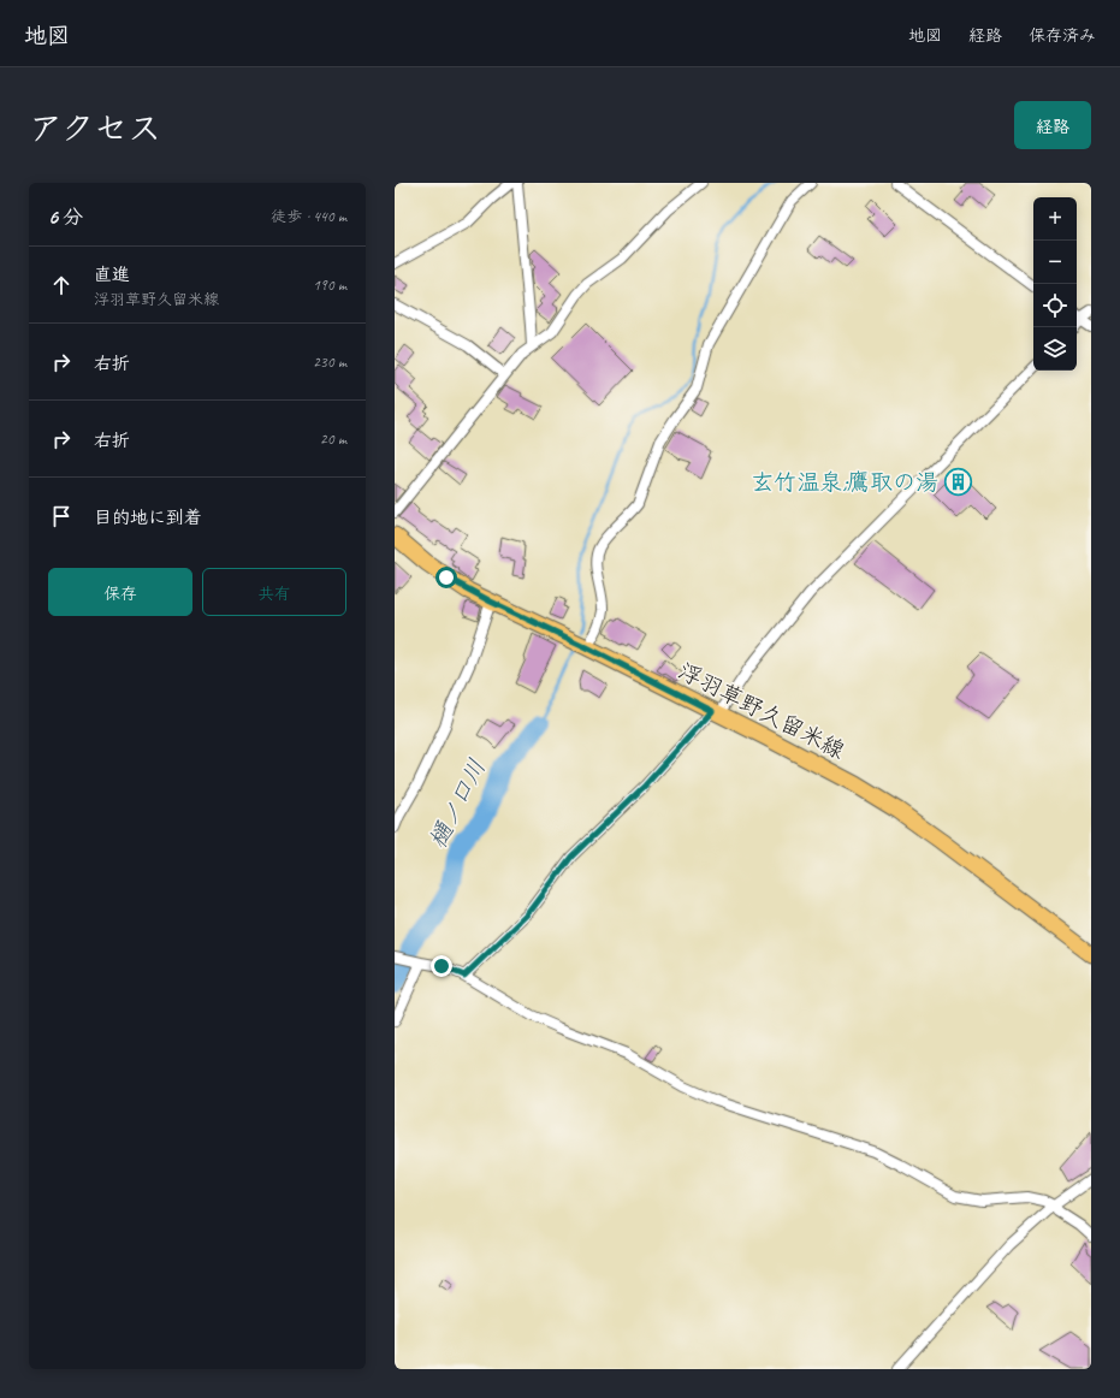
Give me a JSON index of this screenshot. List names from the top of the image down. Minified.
{"streets":{"main road":["浮羽草野久留米線"]},"water":["樋ノ口川"],"places":{"building":["玄竹温泉;鷹取の湯"]},"page":{"header":"地図","nav":["地図","経路","保存済み"],"title":"アクセス","buttons":["経路",["保存","共有"]],"heading":["6 分","徒歩 · 440 m"],"map_buttons":["+","−"],"list":[["直進","浮羽草野久留米線","190 m"],["右折","230 m"],["右折","20 m"],"目的地に到着"]}}
